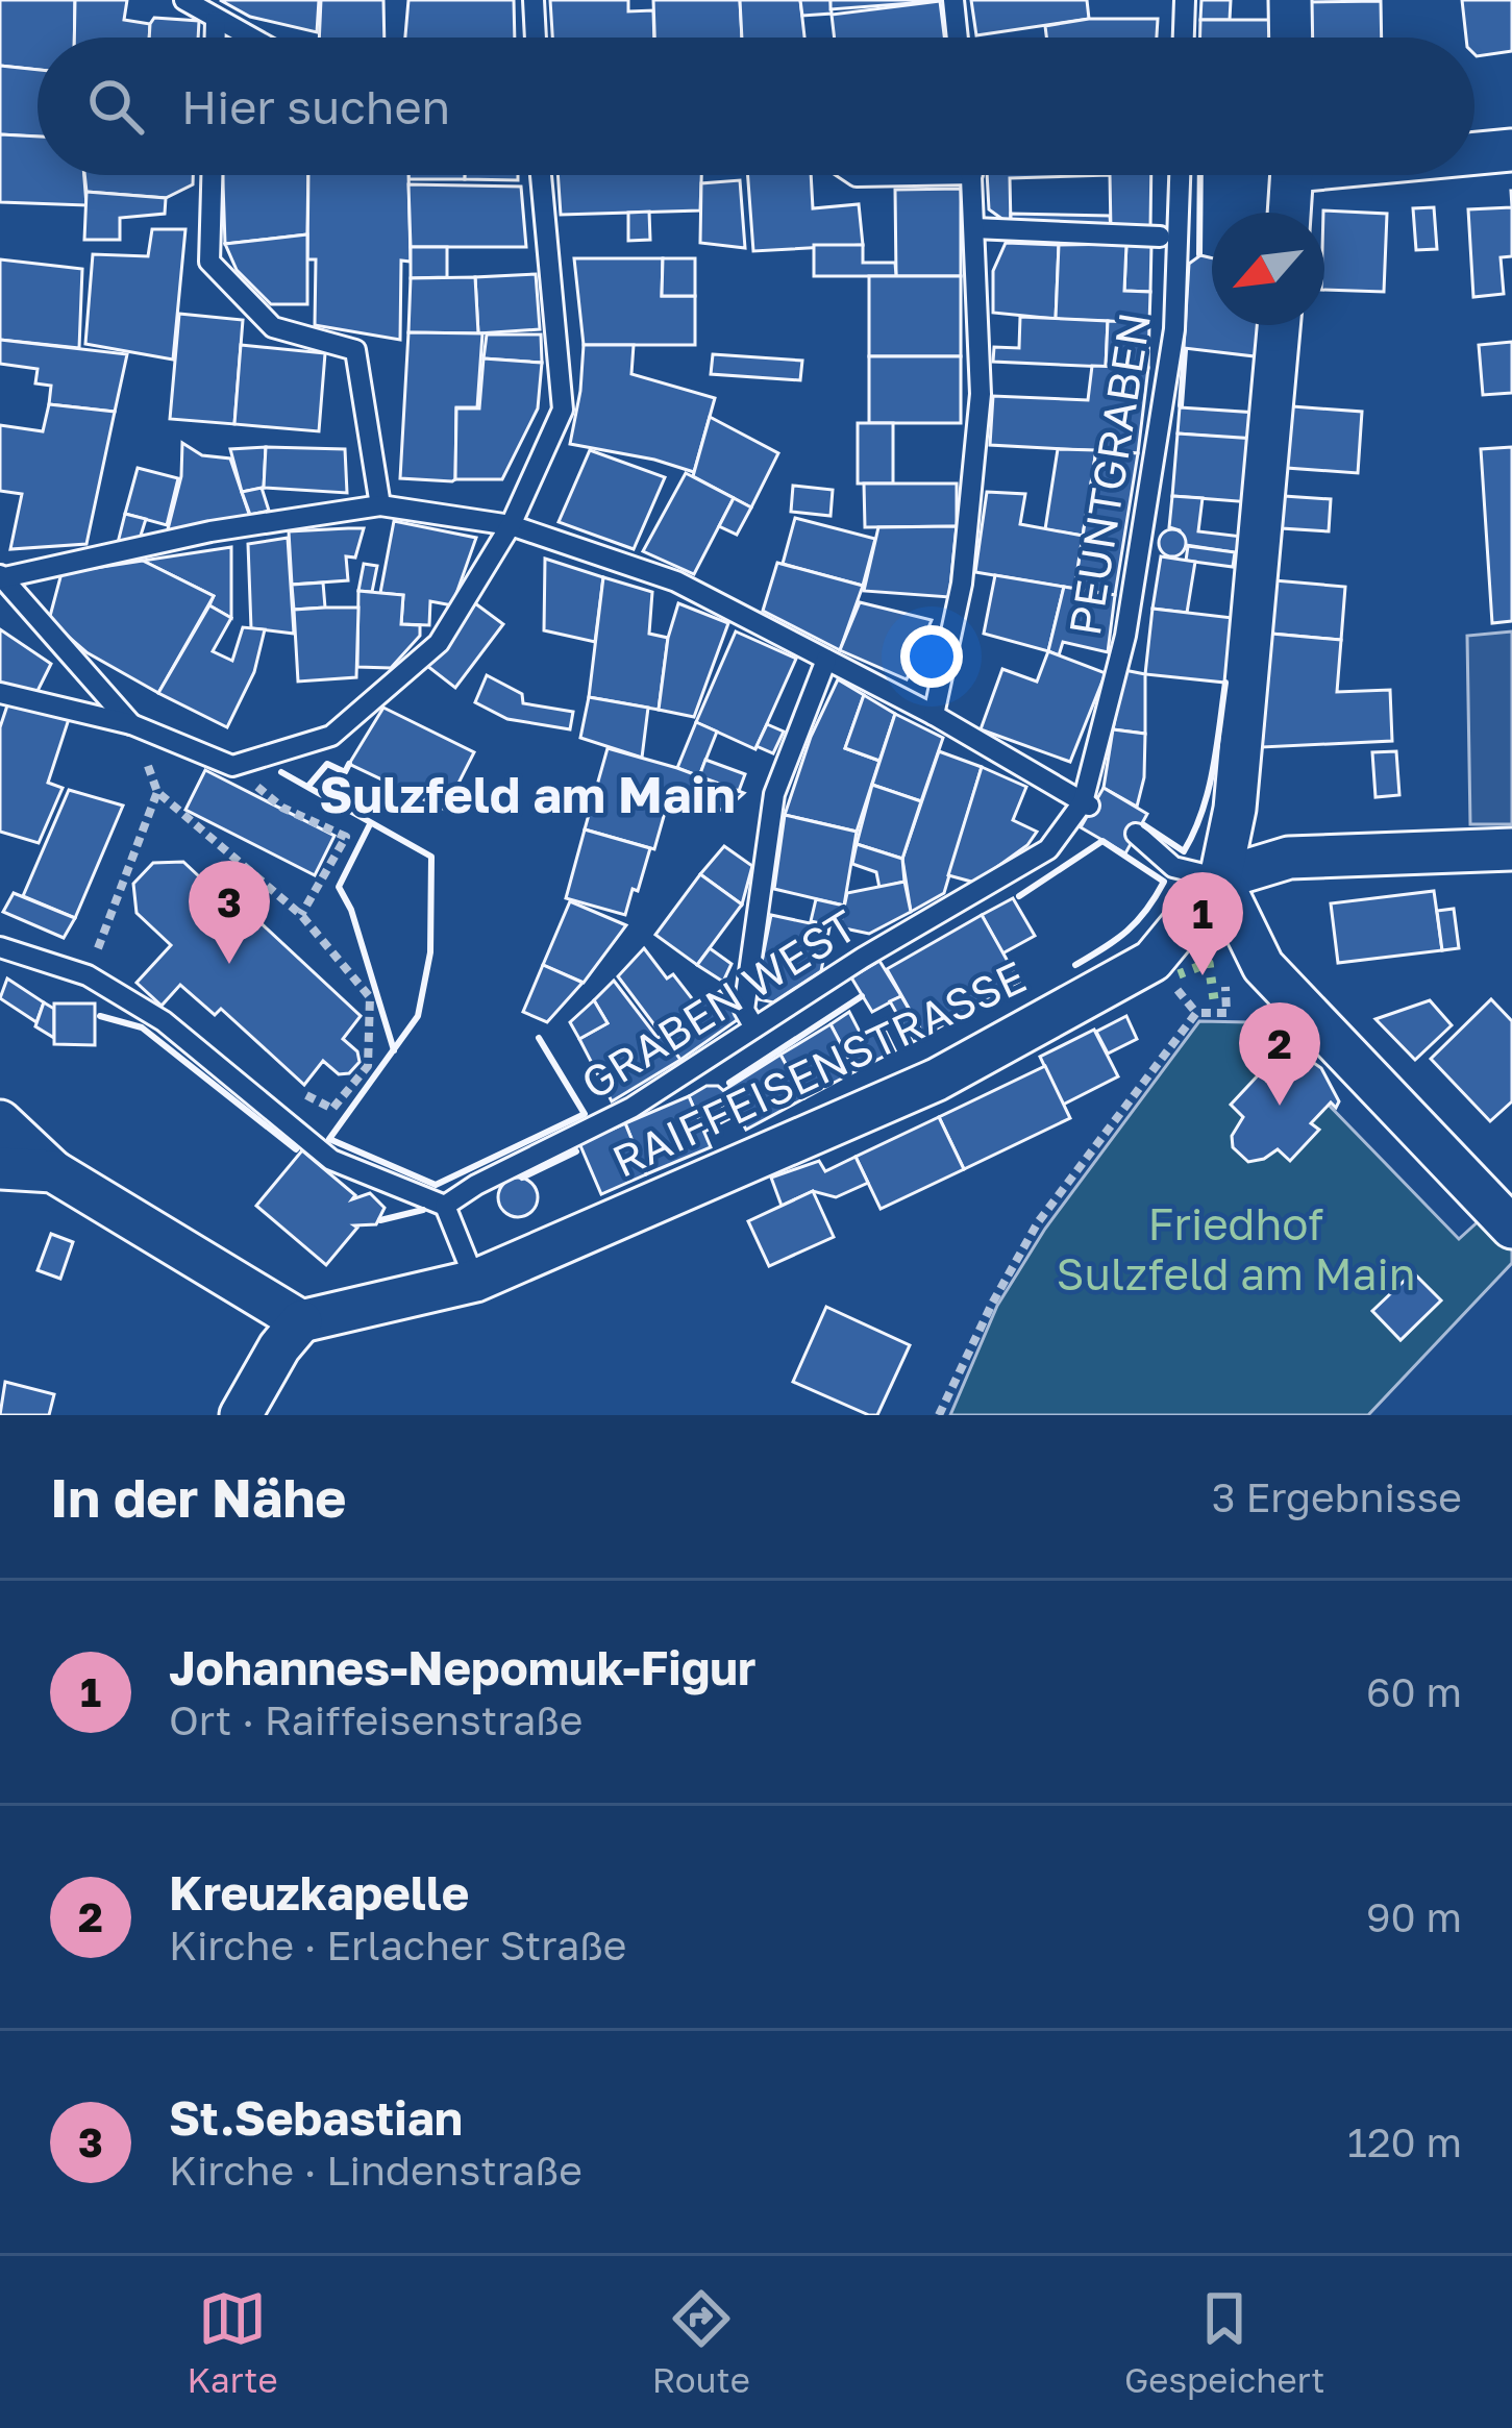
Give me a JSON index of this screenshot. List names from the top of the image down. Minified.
{"streets":{"street":["RAIFFEISENSTRASSE"],"lane":["PEUNTGRABEN","GRABEN WEST"]},"crossings":[["PEUNTGRABEN","GRABEN WEST"]],"districts":["Sulzfeld am Main"],"parks":["Friedhof Sulzfeld am Main"],"north":"bottom left","page":{"search":"Hier suchen","pins":["3","1","2"],"heading":["In der Nähe","3 Ergebnisse"],"list":[{"mark":"1","name":"Johannes-Nepomuk-Figur","note":"Ort · Raiffeisenstraße","value":"60 m"},{"mark":"2","name":"Kreuzkapelle","note":"Kirche · Erlacher Straße","value":"90 m"},{"mark":"3","name":"St.Sebastian","note":"Kirche · Lindenstraße","value":"120 m"}],"nav":["Karte","Route","Gespeichert"]}}
